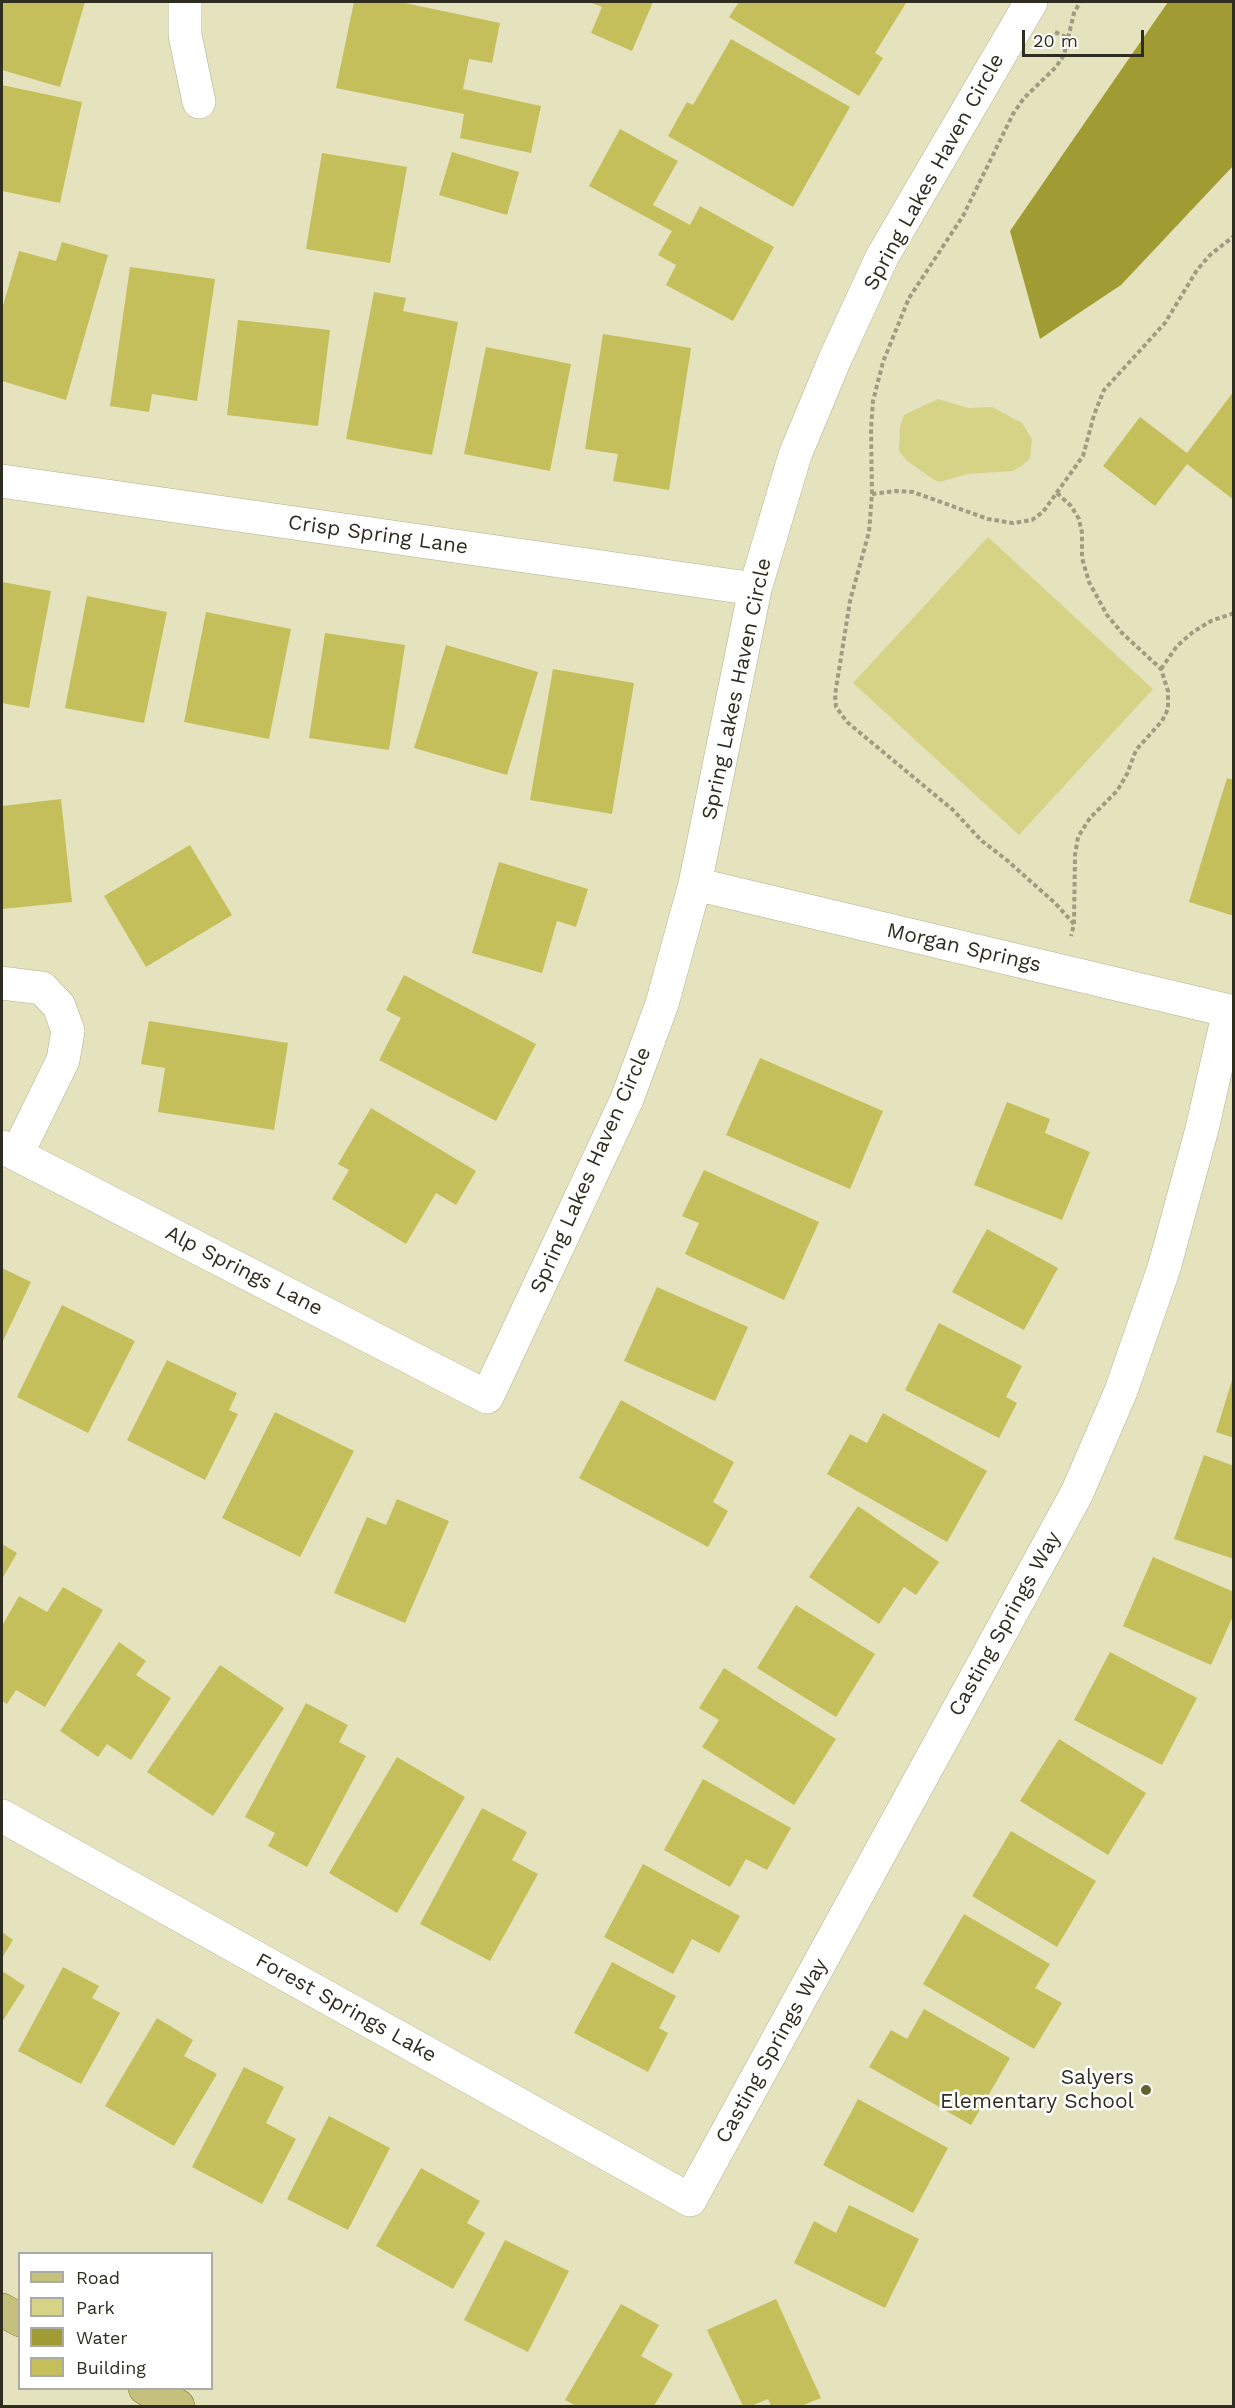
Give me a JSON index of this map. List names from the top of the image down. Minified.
{"streets":{"street":["Spring Lakes Haven Circle","Crisp Spring Lane","Morgan Springs","Alp Springs Lane","Casting Springs Way","Forest Springs Lake"]},"crossings":[["Spring Lakes Haven Circle","Crisp Spring Lane"],["Spring Lakes Haven Circle","Morgan Springs"],["Spring Lakes Haven Circle","Alp Springs Lane"],["Morgan Springs","Casting Springs Way"],["Casting Springs Way","Forest Springs Lake"]],"places":["Salyers Elementary School"],"legend":["Road","Park","Water","Building"],"scale_bar":"20 m"}
